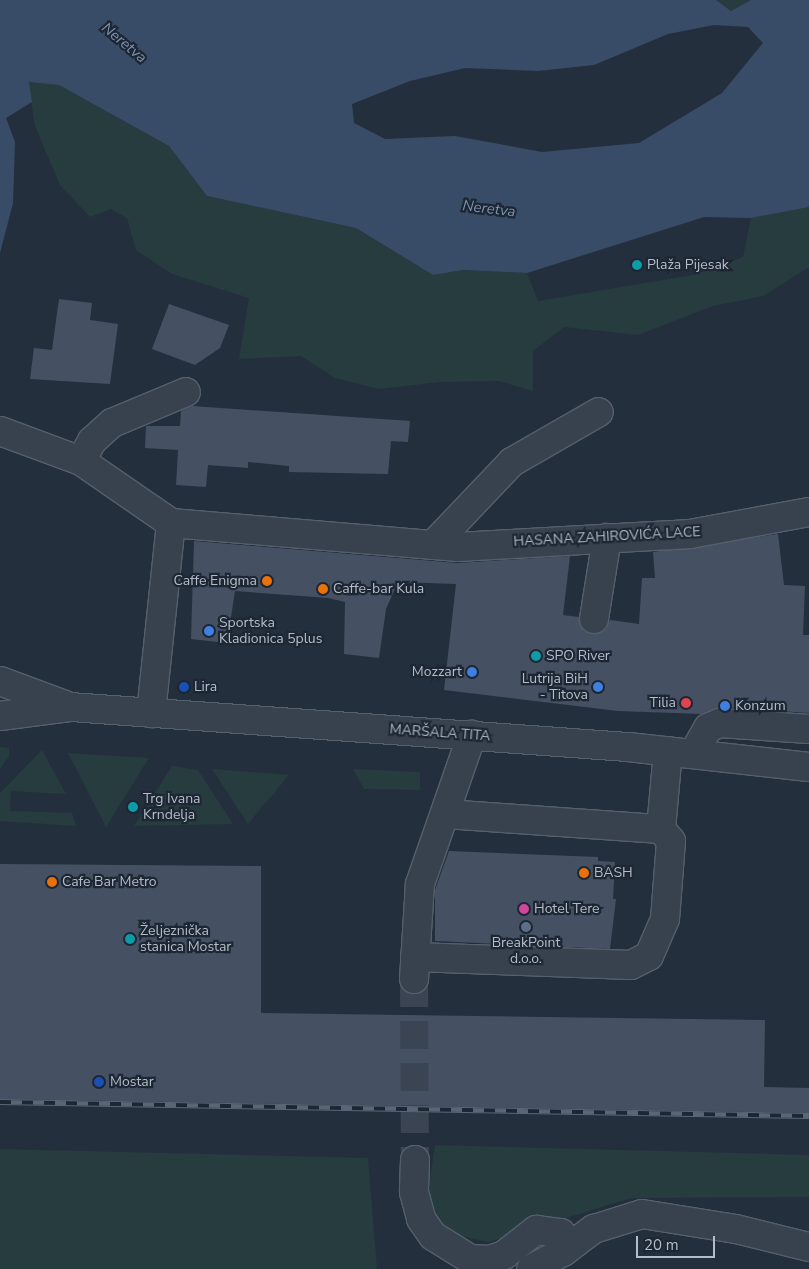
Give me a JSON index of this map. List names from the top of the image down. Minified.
{"streets":{"street":["HASANA ZAHIROVIĆA LACE","MARŠALA TITA"]},"water":["Neretva"],"places":["Plaža Pijesak","Caffe Enigma","Caffe-bar Kula","Sportska Kladionica 5plus","SPO River","Mozzart","Lira","Lutrija BiH - Titova","Tilia","Konzum","Trg Ivana Krndelja","BASH","Cafe Bar Metro","Hotel Tere","BreakPoint d.o.o.","Željeznička stanica Mostar","Mostar"],"scale_bar":"20 m"}
